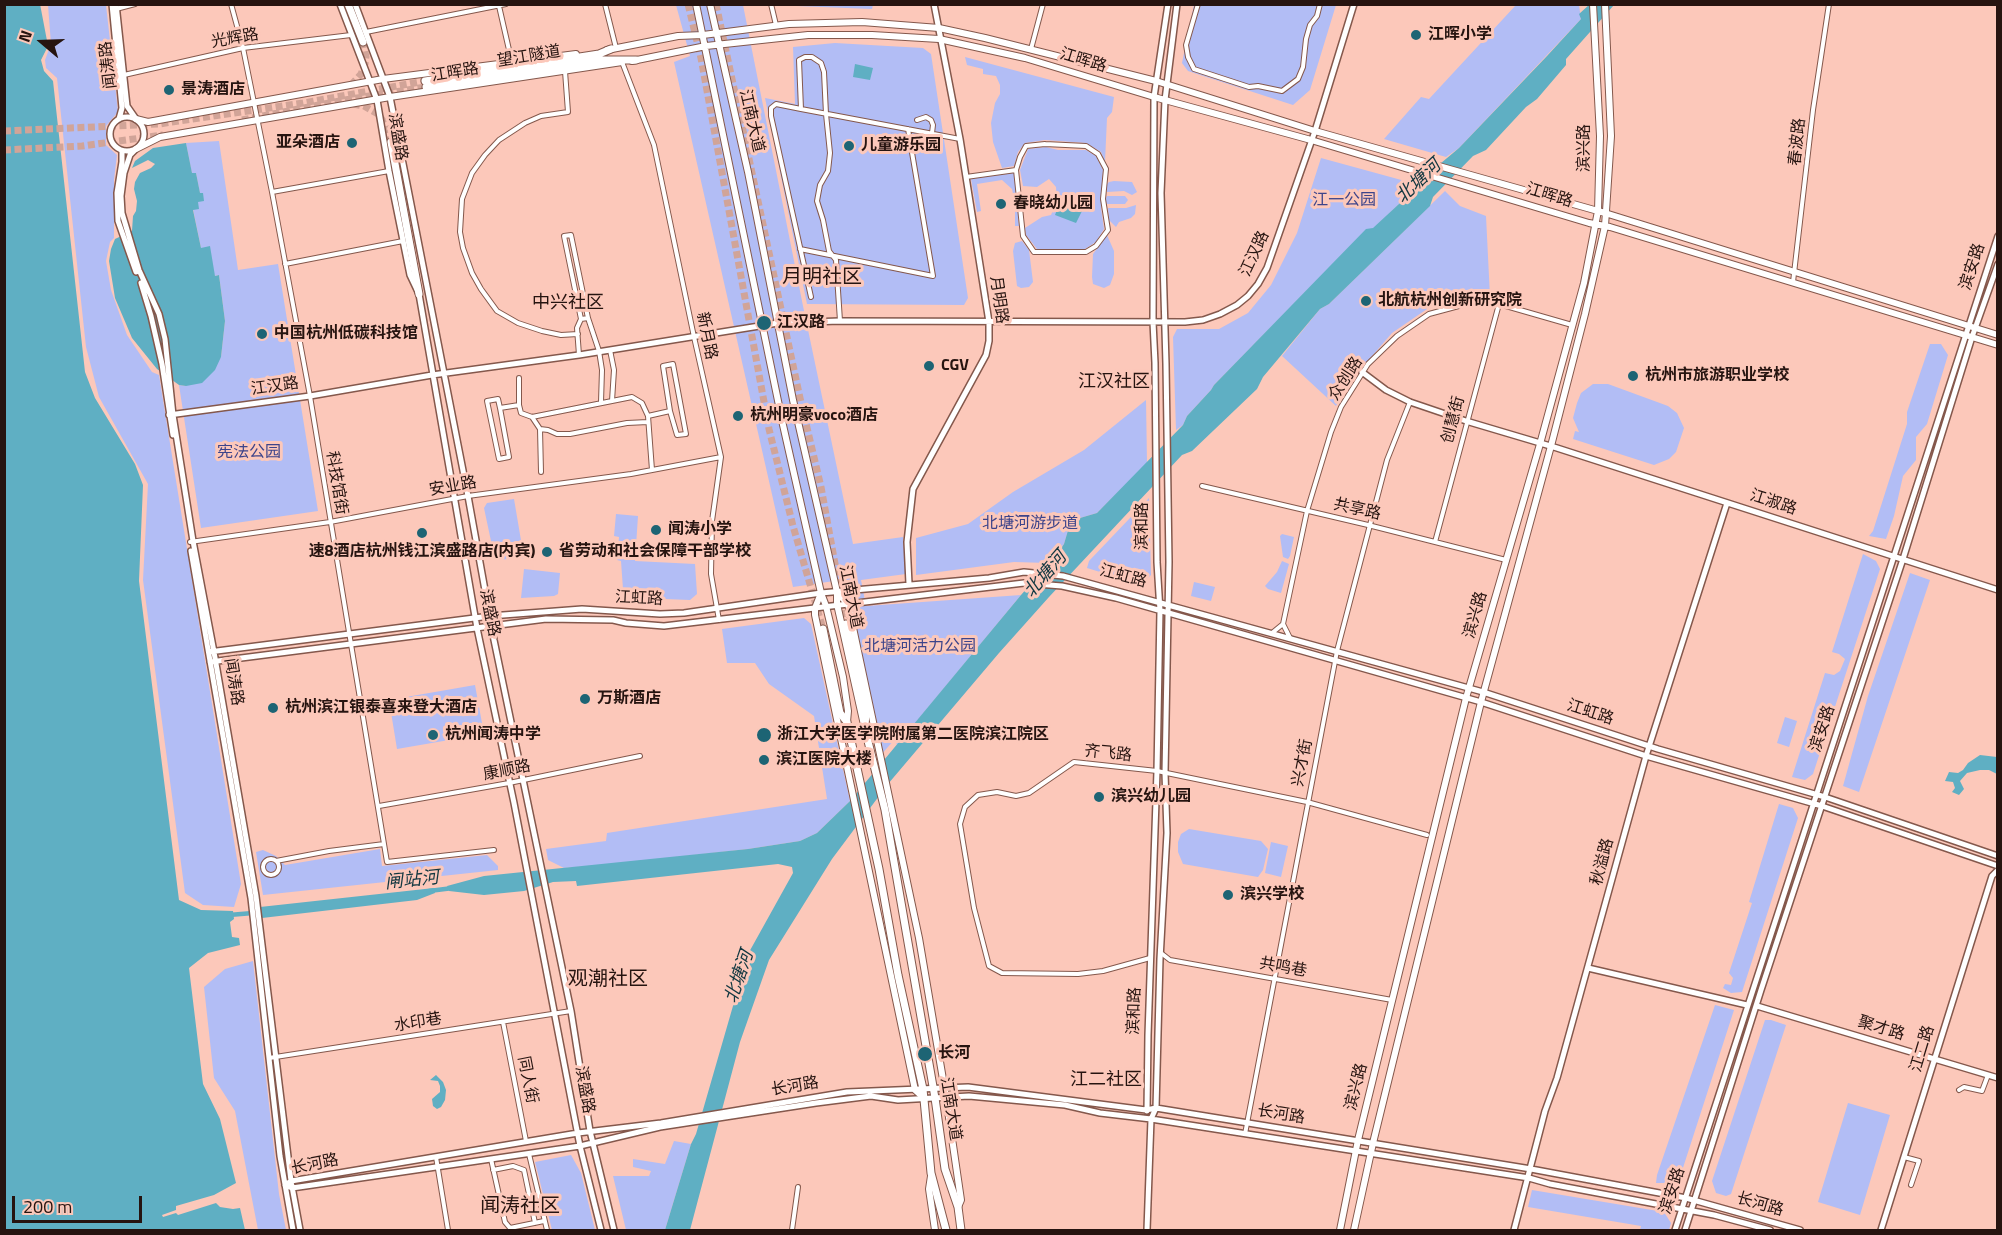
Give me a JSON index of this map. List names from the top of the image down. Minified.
{"streets":{"highway":["望江隧道","江南大道"],"main road":["江晖路","闻涛路","滨盛路","滨兴路","江汉路","滨安路","月明路","江淑路","滨和路","江虹路","秋溢路","聚才路","江二路","长河路"],"street":["光辉路","春波路","新月路","众创路","创慧街","科技馆街","安业路","共享路","齐飞路","兴才街","康顺路","共鸣巷","水印巷","同人街"]},"crossings":[["光辉路","闻涛路"],["光辉路","滨盛路"],["光辉路","科技馆街"],["望江隧道","江晖路"],["江晖路","闻涛路"],["江晖路","江南大道"],["江晖路","滨盛路"],["江晖路","春波路"],["江晖路","滨兴路"],["江晖路","江汉路"],["江晖路","滨安路"],["江晖路","月明路"],["江晖路","新月路"],["江晖路","科技馆街"],["江晖路","滨和路"],["闻涛路","江汉路"],["闻涛路","安业路"],["闻涛路","江虹路"],["闻涛路","水印巷"],["闻涛路","长河路"],["江南大道","江汉路"],["江南大道","江虹路"],["江南大道","长河路"],["滨盛路","江汉路"],["滨盛路","安业路"],["滨盛路","江虹路"],["滨盛路","康顺路"],["滨盛路","水印巷"],["滨盛路","长河路"],["滨兴路","众创路"],["滨兴路","江淑路"],["滨兴路","共享路"],["滨兴路","江虹路"],["滨兴路","共鸣巷"],["滨兴路","长河路"],["江汉路","月明路"],["江汉路","新月路"],["江汉路","科技馆街"],["江汉路","滨和路"],["滨安路","江淑路"],["滨安路","江虹路"],["滨安路","聚才路"],["滨安路","长河路"],["月明路","江虹路"],["新月路","安业路"],["新月路","江虹路"],["众创路","创慧街"],["众创路","江淑路"],["众创路","共享路"],["创慧街","江淑路"],["创慧街","共享路"],["科技馆街","安业路"],["科技馆街","江虹路"],["科技馆街","康顺路"],["江淑路","兴才街"],["江淑路","秋溢路"],["共享路","兴才街"],["滨和路","江虹路"],["滨和路","齐飞路"],["滨和路","长河路"],["江虹路","兴才街"],["江虹路","秋溢路"],["江虹路","江二路"],["齐飞路","兴才街"],["兴才街","共鸣巷"],["兴才街","长河路"],["秋溢路","长河路"],["水印巷","同人街"],["聚才路","江二路"],["同人街","长河路"]],"districts":["月明社区","中兴社区","江汉社区","观潮社区","江二社区","闻涛社区"],"water":["北塘河","闸站河"],"parks":["江一公园","宪法公园","北塘河游步道","北塘河活力公园"],"places":["江晖小学","景涛酒店","亚朵酒店","儿童游乐园","春晓幼儿园","北航杭州创新研究院","江汉路","中国杭州低碳科技馆","CGV","杭州市旅游职业学校","杭州明豪voco酒店","闻涛小学","速8酒店杭州钱江滨盛路店(内宾)","省劳动和社会保障干部学校","万斯酒店","杭州滨江银泰喜来登大酒店","杭州闻涛中学","浙江大学医学院附属第二医院滨江院区","滨江医院大楼","滨兴幼儿园","滨兴学校","长河"],"scale_bar":"200 m","north":"left"}
